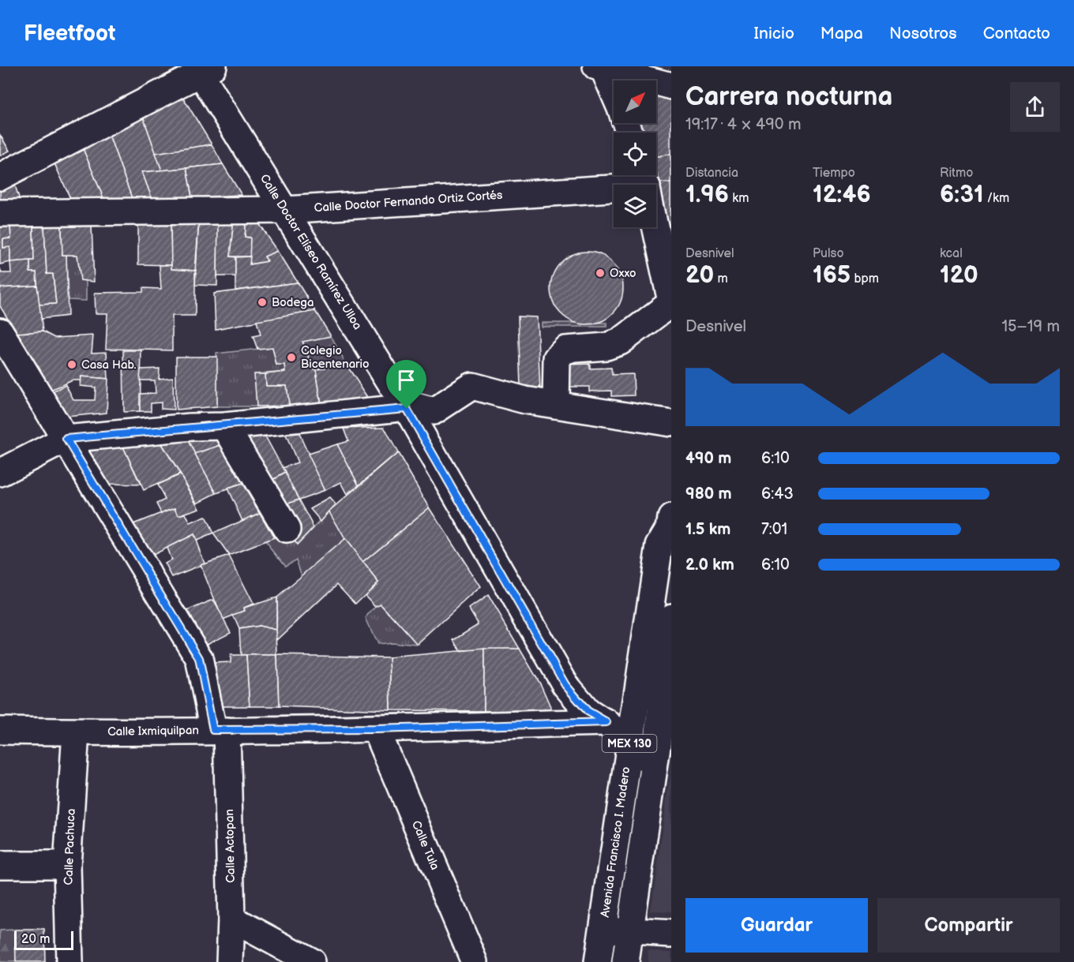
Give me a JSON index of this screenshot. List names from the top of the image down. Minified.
{"streets":{"street":["Calle Doctor Fernando Ortiz Cortés","Calle Doctor Elíseo Ramírez Ulloa","Calle Ixmiquilpan","MEX 130","Avenida Francisco I. Madero","Calle Tula","Calle Actopan","Calle Pachuca"]},"crossings":[["Calle Doctor Fernando Ortiz Cortés","Calle Doctor Elíseo Ramírez Ulloa"],["Calle Doctor Elíseo Ramírez Ulloa","Calle Ixmiquilpan"],["Calle Ixmiquilpan","Calle Tula"],["Calle Ixmiquilpan","Calle Actopan"],["Calle Ixmiquilpan","Calle Pachuca"]],"places":["Oxxo","Bodega","Colegio Bicentenario","Casa Hab."],"scale_bar":"20 m","north":"top right","page":{"header":"Fleetfoot","nav":["Inicio","Mapa","Nosotros","Contacto"],"heading":["Carrera nocturna","19:17 · 4 × 490 m"],"stats":[["Distancia","1.96 km"],["Tiempo","12:46"],["Ritmo","6:31 /km"],["Desnivel","20 m"],["Pulso","165 bpm"],["kcal","120"]],"chart":["Desnivel","15–19 m"],"list":[{"name":"490 m","note":"6:10"},{"name":"980 m","note":"6:43"},{"name":"1.5 km","note":"7:01"},{"name":"2.0 km","note":"6:10"}],"buttons":["Guardar","Compartir"],"scale":"20 m"}}
